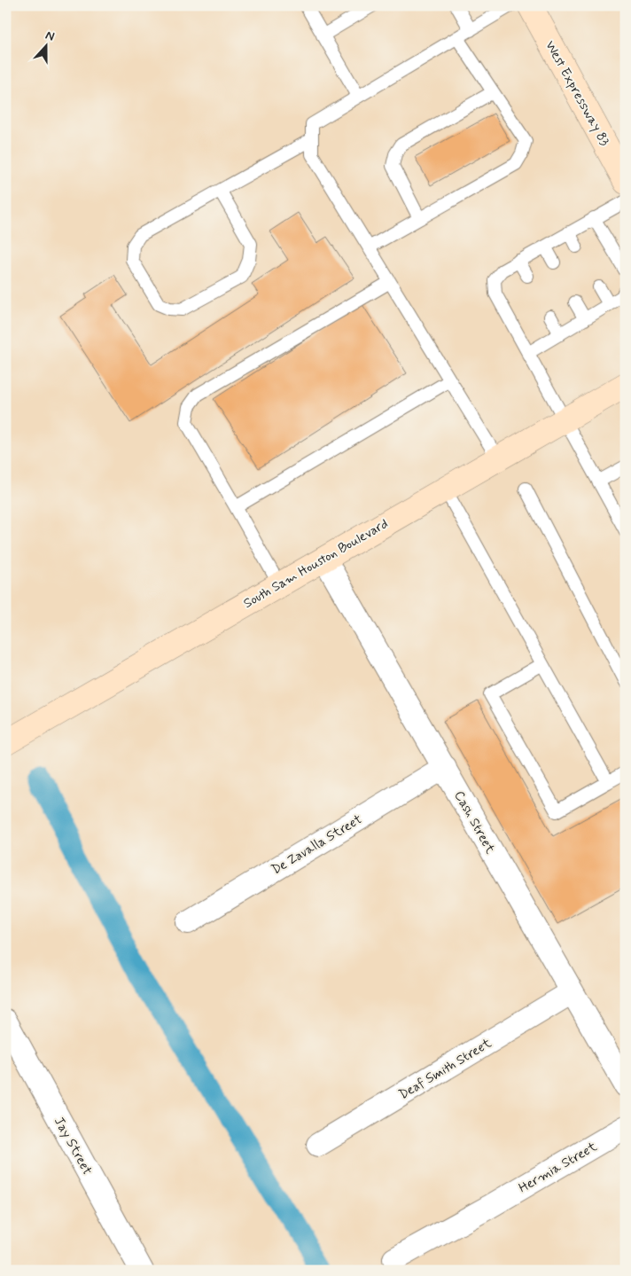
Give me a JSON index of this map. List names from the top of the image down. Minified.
{"streets":{"main road":["West Expressway 83","South Sam Houston Boulevard"],"street":["Cash Street","De Zavalla Street","Deaf Smith Street","Jay Street","Hermia Street"]},"crossings":[["South Sam Houston Boulevard","Cash Street"],["Cash Street","De Zavalla Street"],["Cash Street","Deaf Smith Street"]],"north":"top"}
